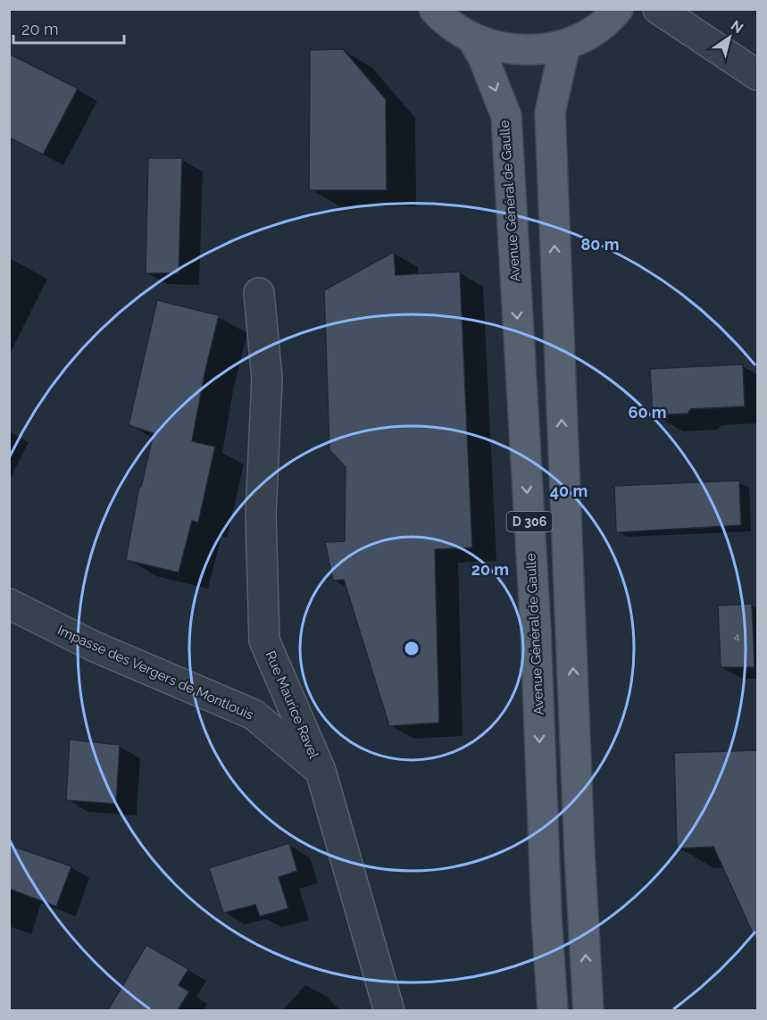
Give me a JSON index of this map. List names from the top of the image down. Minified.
{"streets":{"main road":["Avenue Général de Gaulle","D 306"],"street":["Impasse des Vergers de Montlouis","Rue Maurice Ravel"]},"crossings":[["Impasse des Vergers de Montlouis","Rue Maurice Ravel"]],"house_numbers":["4"],"scale_bar":"20 m","north":"top right","rings":["80 m","60 m","40 m","20 m"]}
